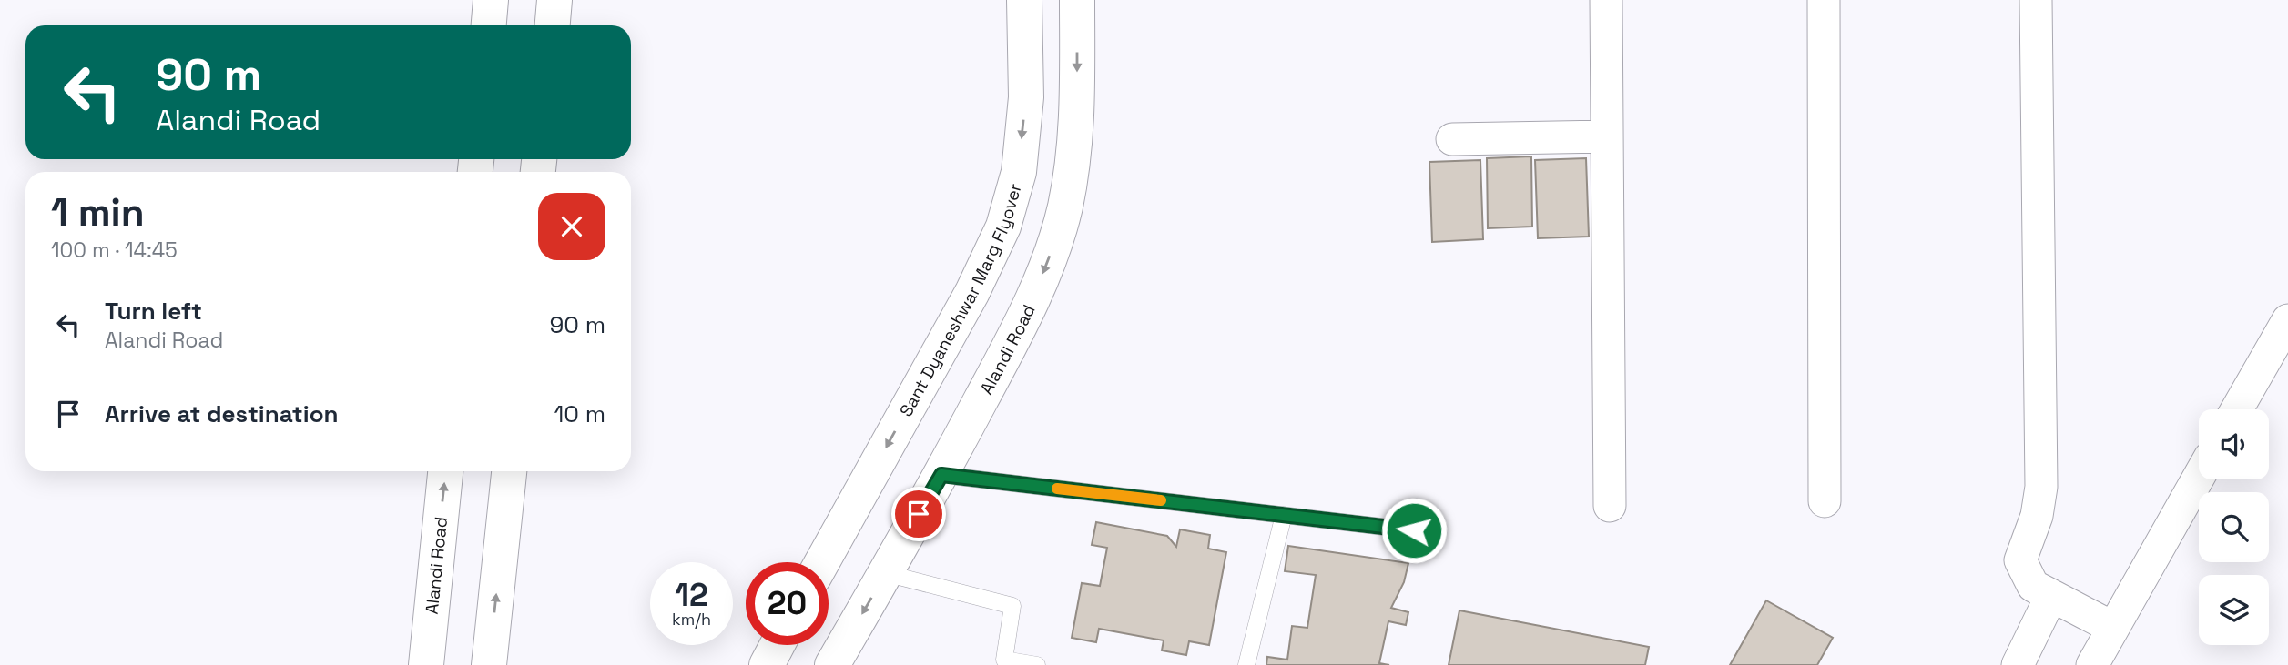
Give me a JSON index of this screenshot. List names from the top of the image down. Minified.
{"streets":{"street":["Sant Dyaneshwar Marg Flyover","Alandi Road"]},"one_way":["Sant Dyaneshwar Marg Flyover"],"page":{"turn":["90 m","Alandi Road"],"heading":["1 min","100 m · 14:45"],"list":[{"name":"Turn left","note":"Alandi Road","value":"90 m"},{"name":"Arrive at destination","value":"10 m"}],"speed":"12 km/h","limit":"20"}}
